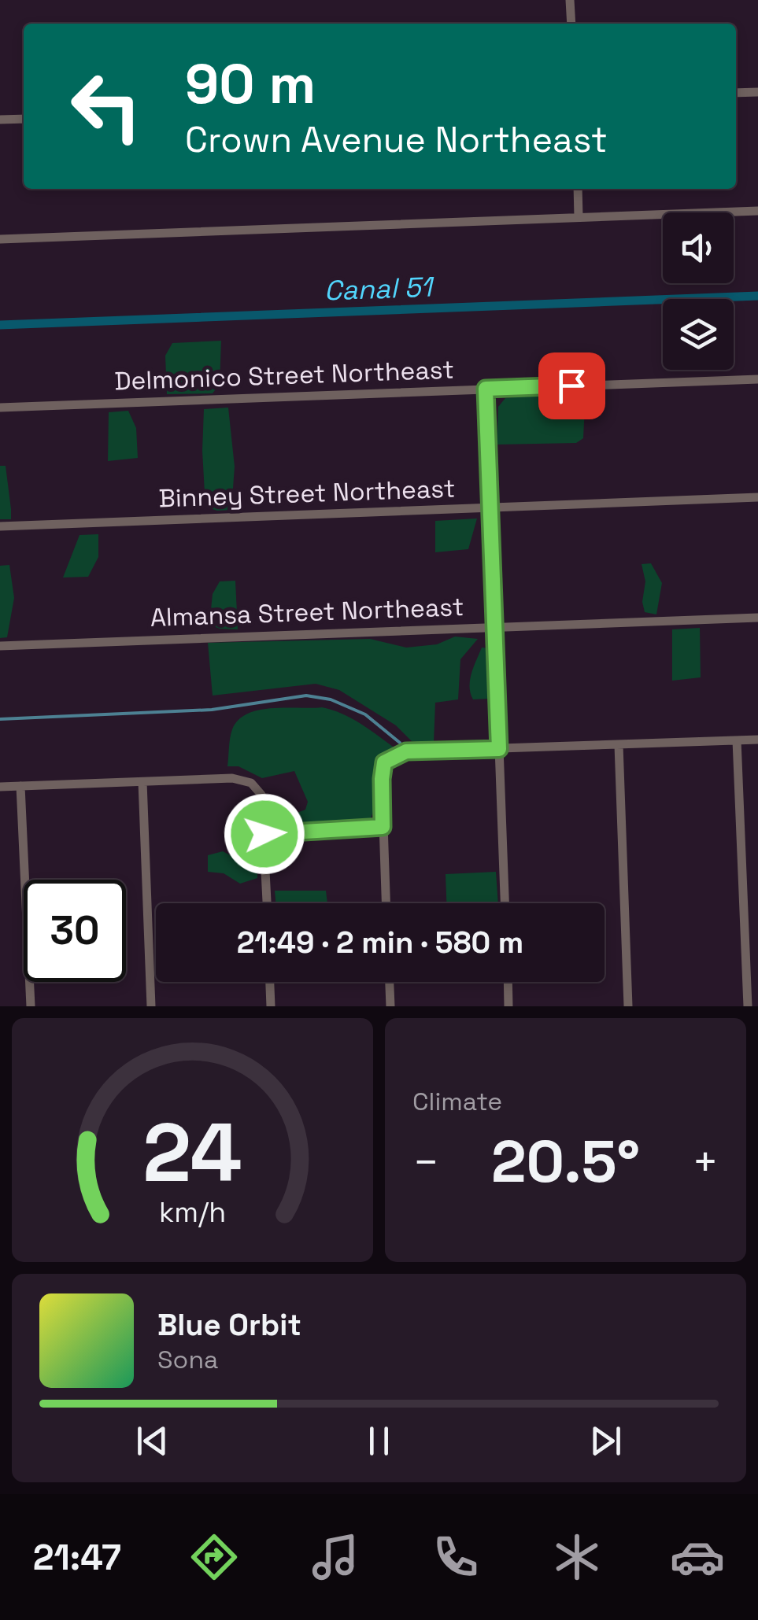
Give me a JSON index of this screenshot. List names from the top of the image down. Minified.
{"streets":{"street":["Delmonico Street Northeast","Binney Street Northeast","Almansa Street Northeast"]},"water":["Canal 51"],"page":{"turn":["90 m","Crown Avenue Northeast"],"limit":"30","trip":"21:49 · 2 min · 580 m","tile":"Climate","heat":["−","20.5°","+"],"song":["Blue Orbit","Sona"],"tabs":"21:47","gauge":["24","km/h"]}}
